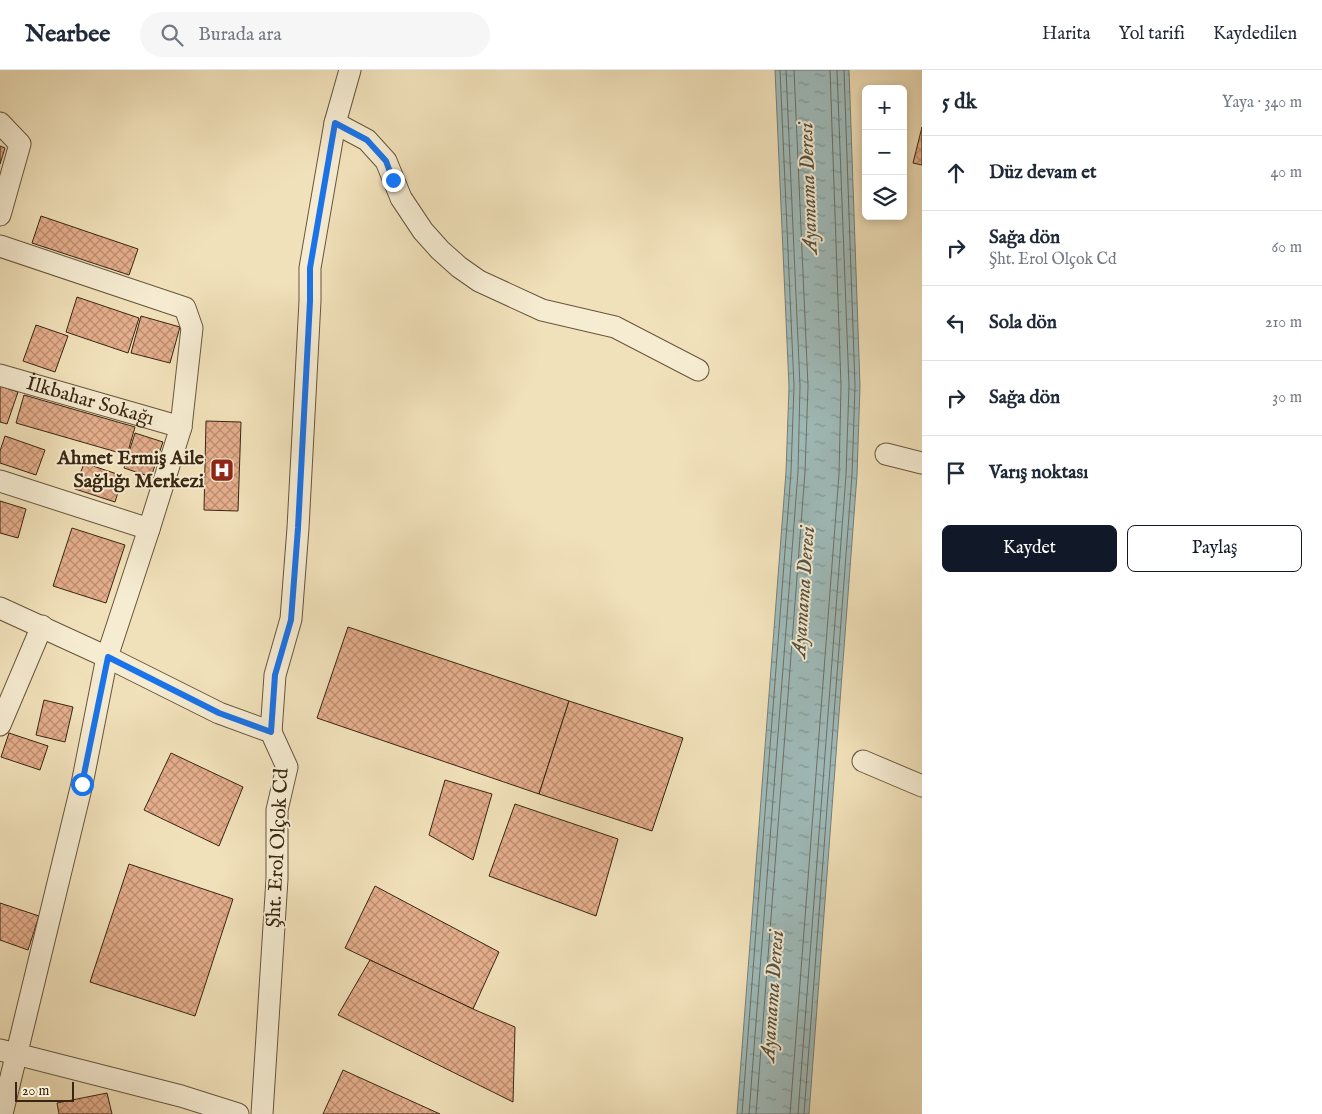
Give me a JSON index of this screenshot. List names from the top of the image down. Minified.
{"streets":{"street":["İlkbahar Sokağı","Şht. Erol Olçok Cd"]},"water":["Ayamama Deresi"],"places":{"hospital":["Ahmet Ermiş Aile Sağlığı Merkezi"]},"scale_bar":"20 m","page":{"header":"Nearbee","search":"Burada ara","nav":["Harita","Yol tarifi","Kaydedilen"],"heading":["5 dk","Yaya · 340 m"],"map_buttons":["+","−"],"list":[["Düz devam et","40 m"],["Sağa dön","Şht. Erol Olçok Cd","60 m"],["Sola dön","210 m"],["Sağa dön","30 m"],"Varış noktası"],"buttons":["Kaydet","Paylaş"],"scale":"20 m"}}
